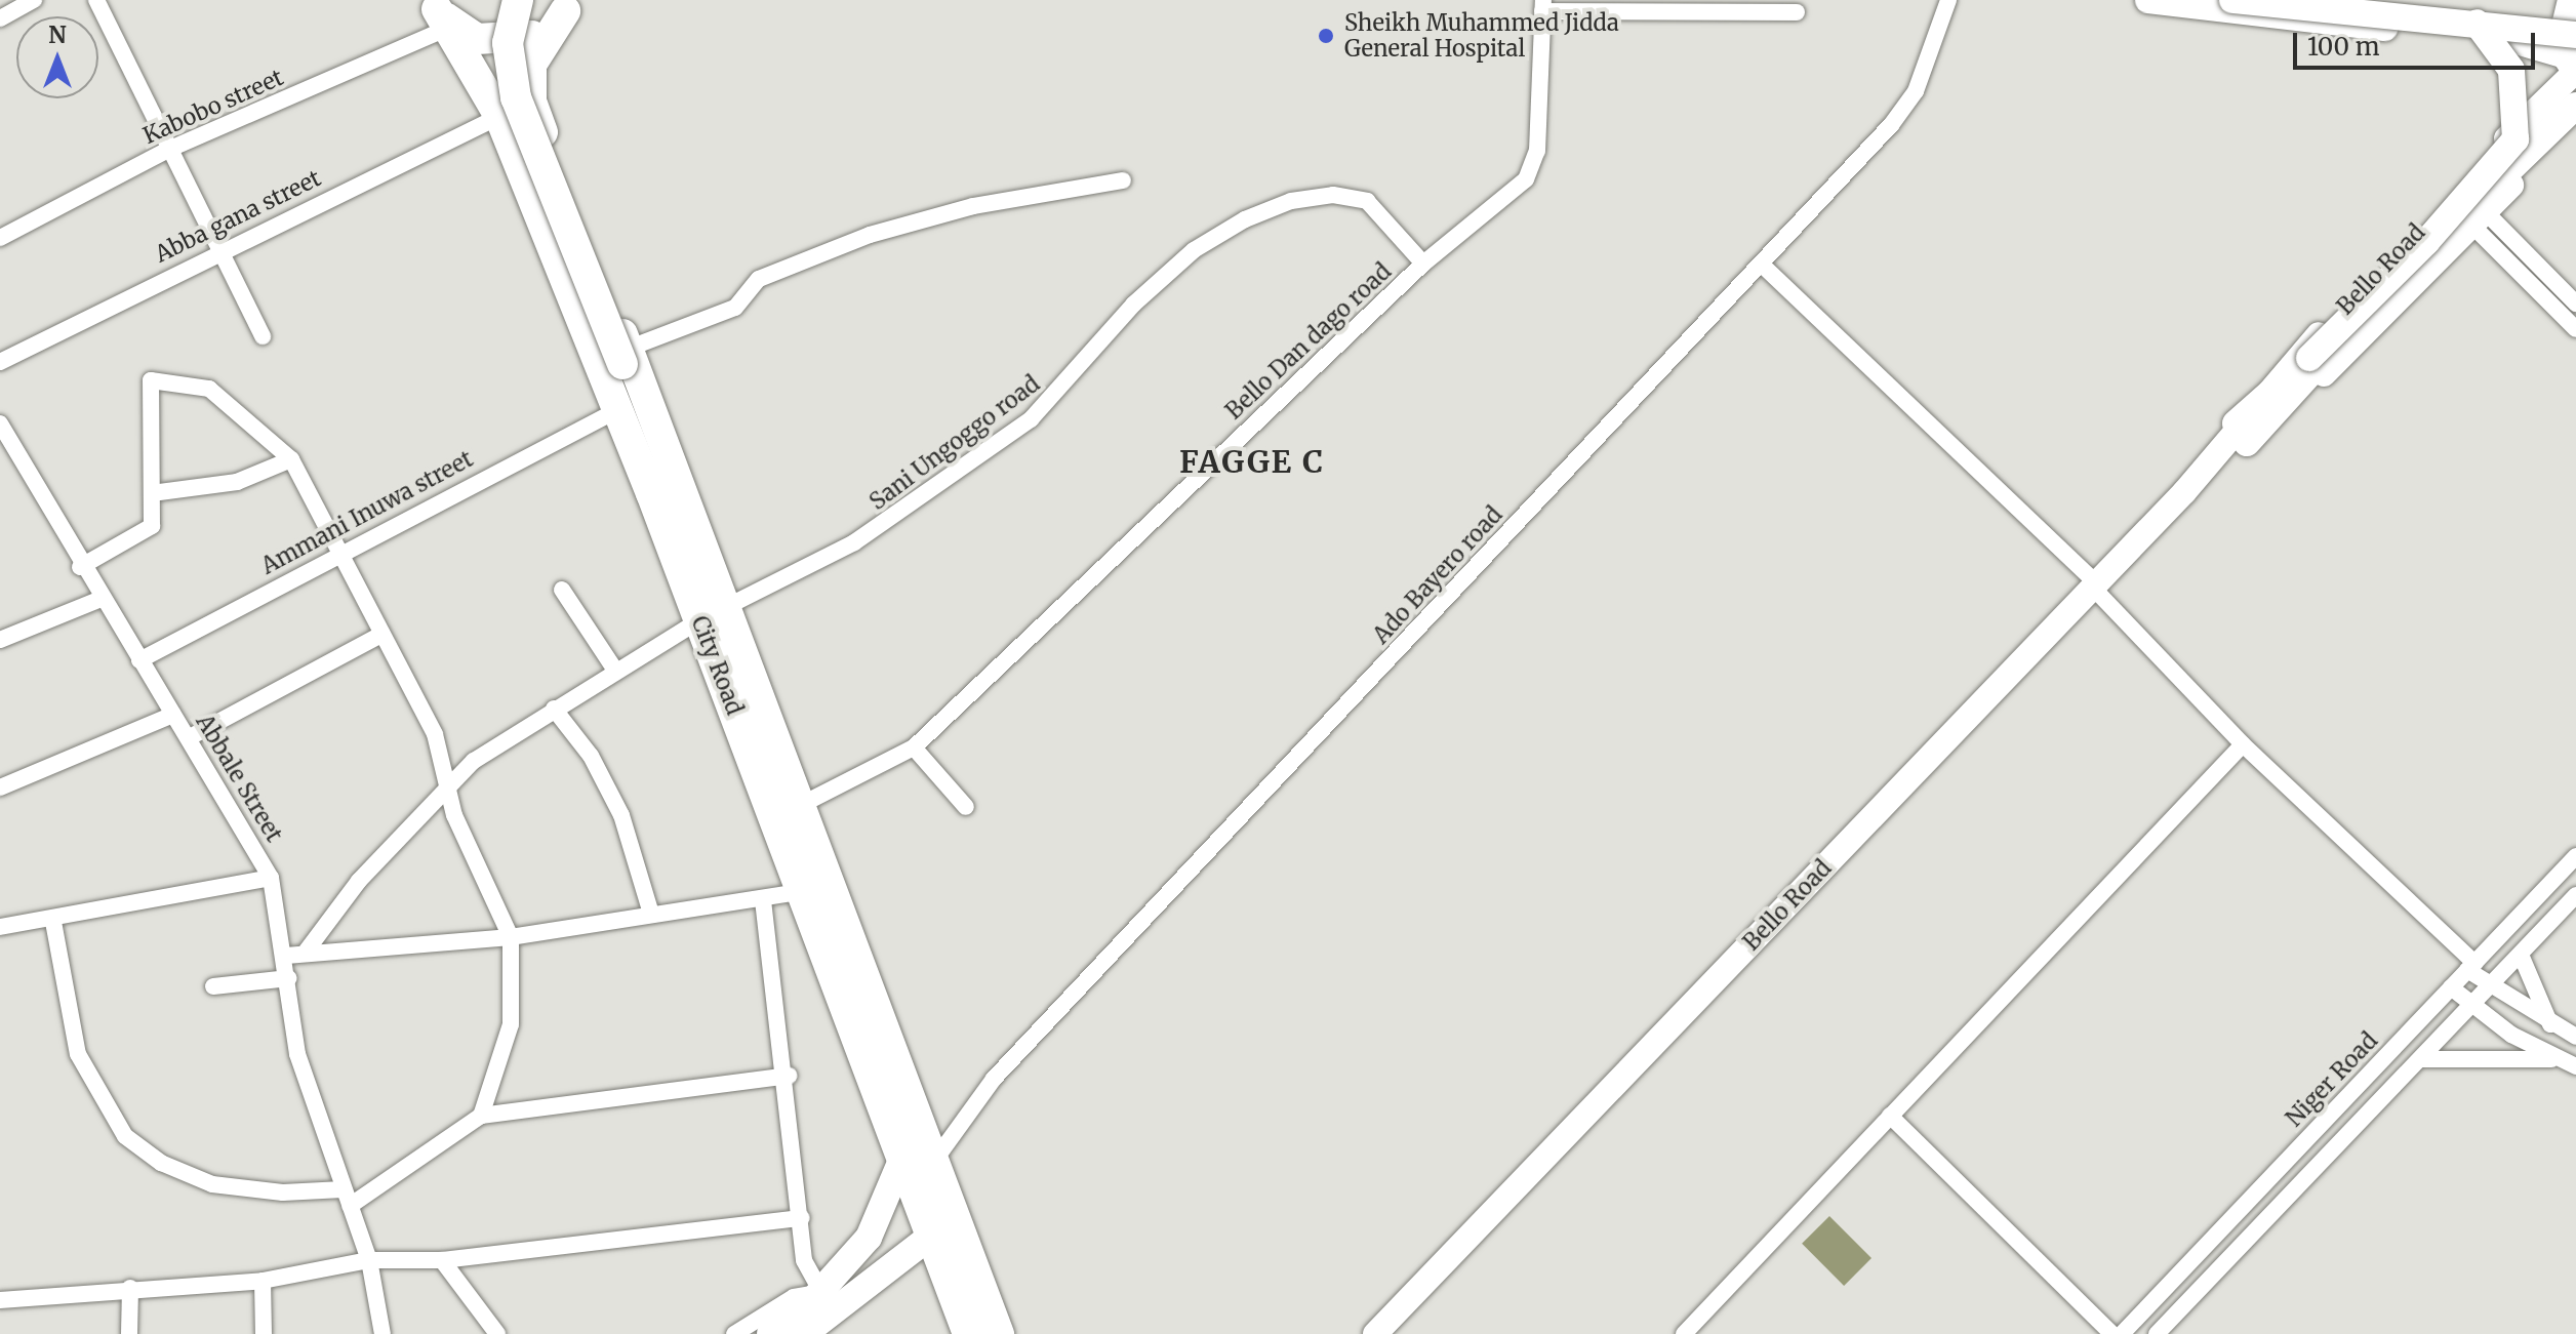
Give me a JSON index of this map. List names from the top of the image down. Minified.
{"streets":{"highway":["City Road"],"street":["Kabobo street","Abba gana street","Bello Road","Bello Dan dago road","Sani Ungoggo road","Ammani Inuwa street","Ado Bayero road","Abbale Street","Niger Road"]},"crossings":[["Kabobo street","City Road"],["Abba gana street","City Road"],["Bello Dan dago road","Sani Ungoggo road"],["Bello Dan dago road","City Road"],["Sani Ungoggo road","City Road"],["Ammani Inuwa street","City Road"],["Ammani Inuwa street","Abbale Street"],["Ado Bayero road","City Road"]],"districts":["FAGGE C"],"places":["Sheikh Muhammed Jidda General Hospital"],"scale_bar":"100 m","north":"top"}
